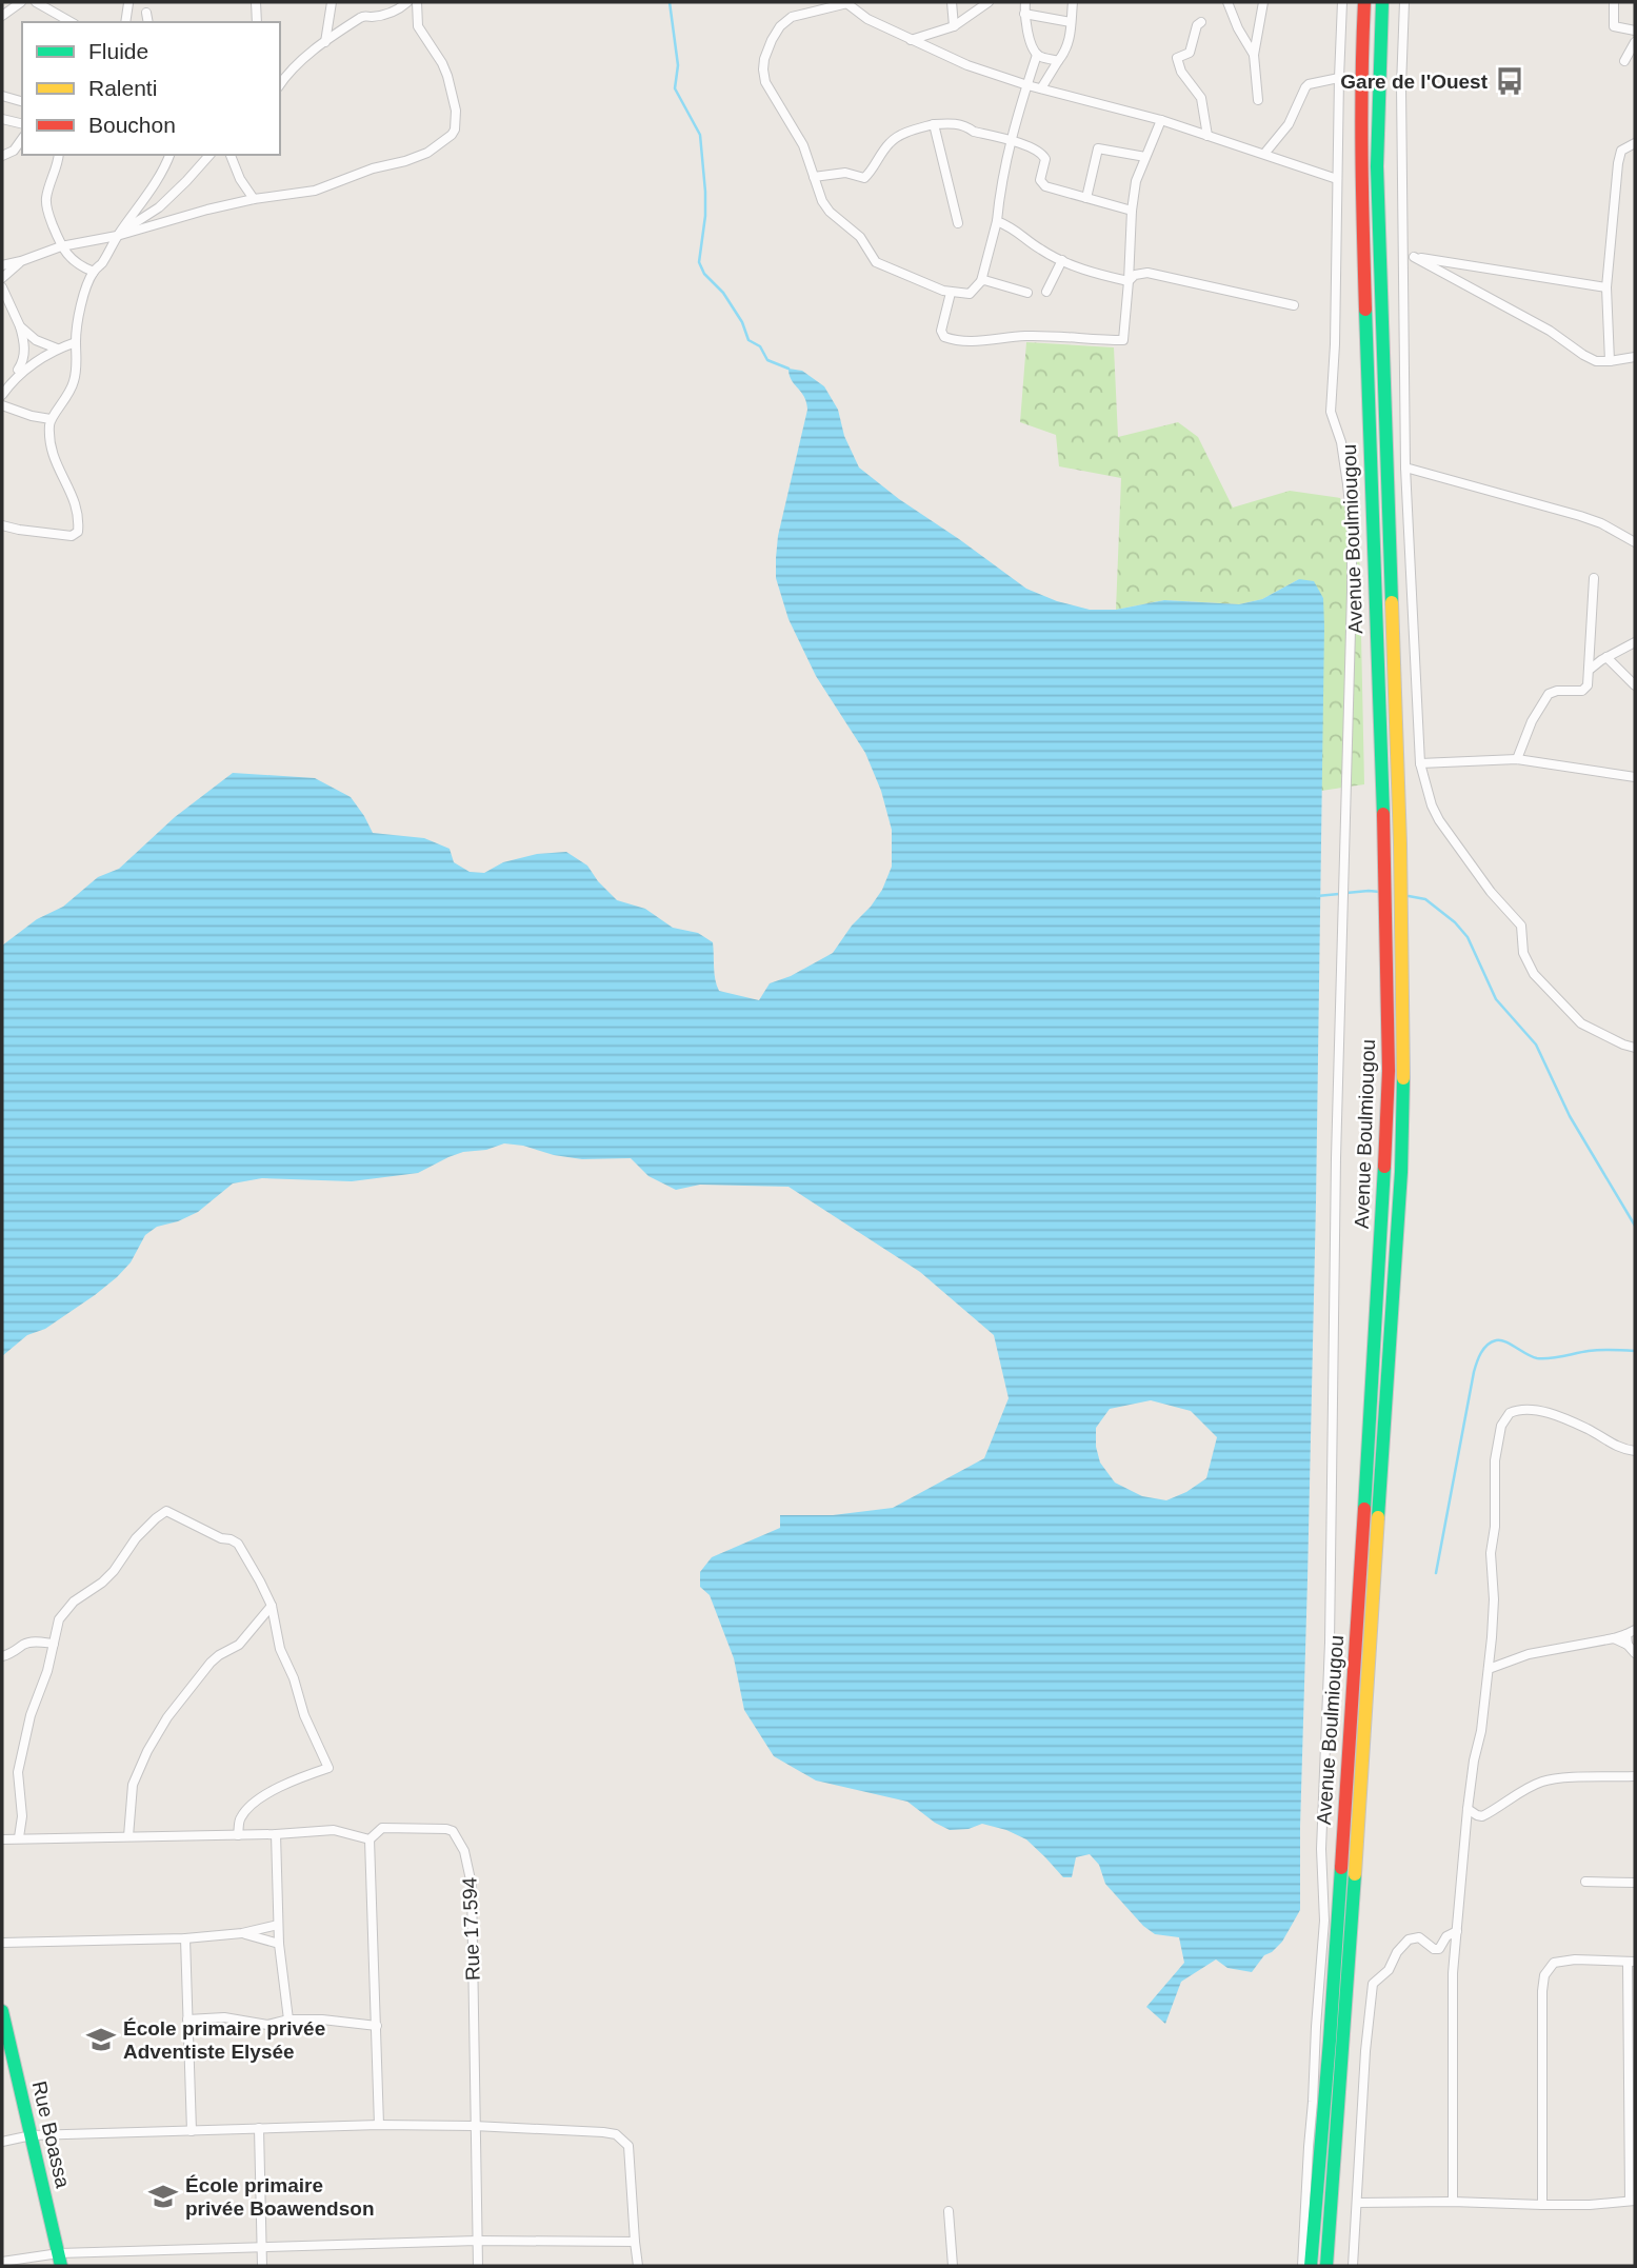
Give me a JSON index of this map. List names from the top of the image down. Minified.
{"streets":{"main road":["Avenue Boulmiougou","Rue Boassa"],"street":["Rue 17.594"]},"places":{"bus stop":["Gare de l'Ouest"],"school or university":["École primaire privée Adventiste Elysée","École primaire privée Boawendson"]},"legend":["Fluide","Ralenti","Bouchon"]}
